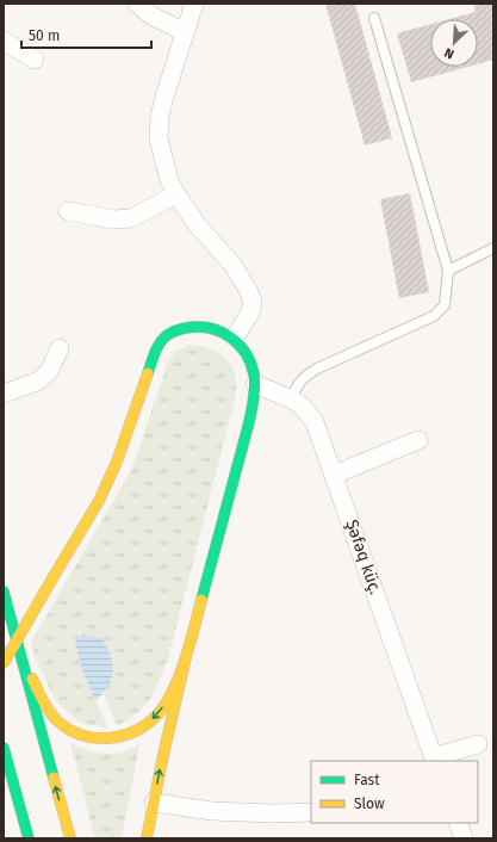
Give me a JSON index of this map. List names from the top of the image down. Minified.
{"streets":{"street":["Şəfəq küç."]},"legend":["Fast","Slow"],"scale_bar":"50 m","north":"bottom left"}
